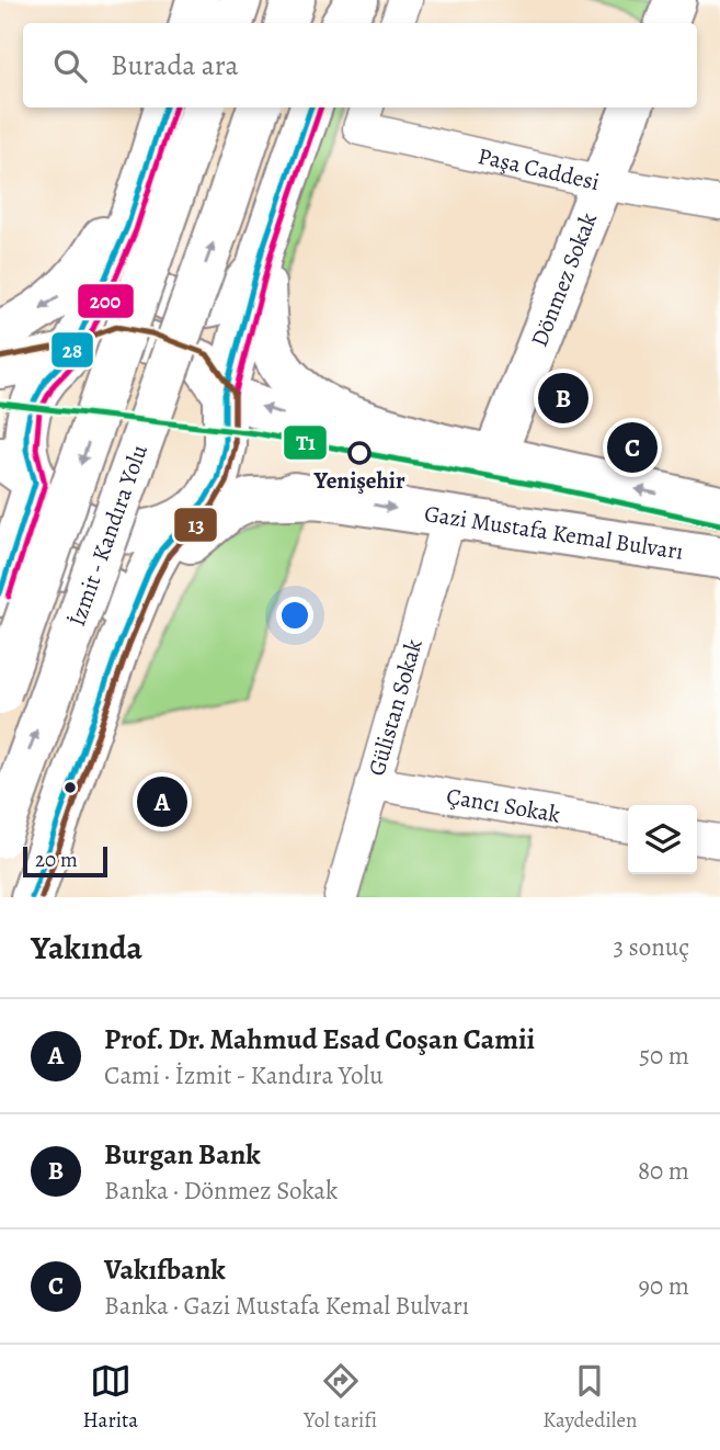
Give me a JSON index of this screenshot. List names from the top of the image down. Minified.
{"streets":{"main road":["Dönmez Sokak","Gazi Mustafa Kemal Bulvarı","İzmit - Kandıra Yolu"],"street":["Paşa Caddesi","Gülistan Sokak","Çancı Sokak"]},"crossings":[["Paşa Caddesi","Dönmez Sokak"],["Gazi Mustafa Kemal Bulvarı","Gülistan Sokak"],["Gülistan Sokak","Çancı Sokak"]],"places":["Yenişehir"],"lines":["transit line 28","transit line 200","transit line 13","transit line T1"],"scale_bar":"20 m","page":{"search":"Burada ara","pins":["B","C","A"],"scale":"20 m","heading":["Yakında","3 sonuç"],"list":[{"mark":"A","name":"Prof. Dr. Mahmud Esad Coşan Camii","note":"Cami · İzmit - Kandıra Yolu","value":"50 m"},{"mark":"B","name":"Burgan Bank","note":"Banka · Dönmez Sokak","value":"80 m"},{"mark":"C","name":"Vakıfbank","note":"Banka · Gazi Mustafa Kemal Bulvarı","value":"90 m"}],"nav":["Harita","Yol tarifi","Kaydedilen"]}}
